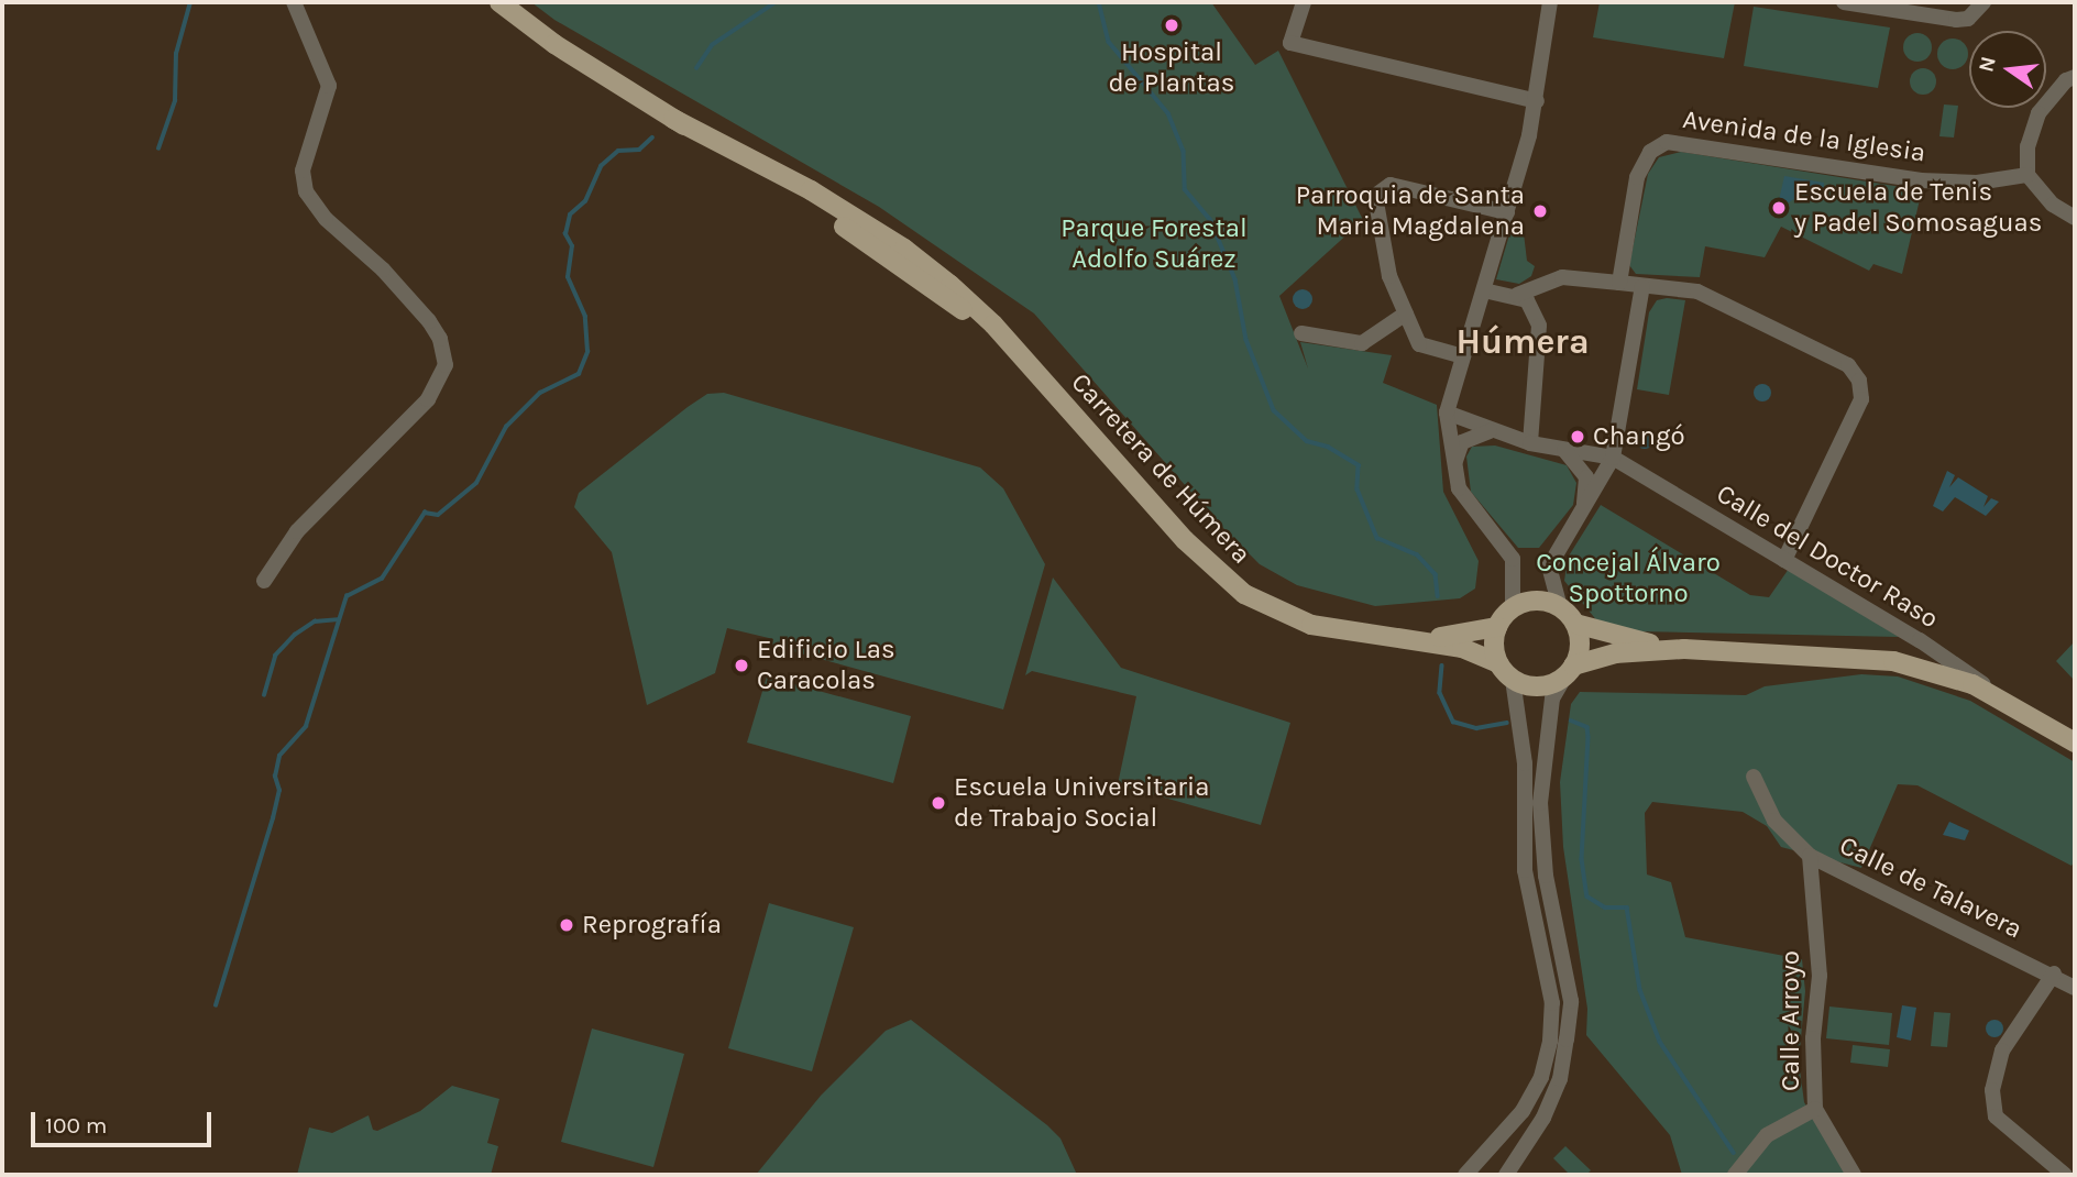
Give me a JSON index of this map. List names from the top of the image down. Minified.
{"streets":{"main road":["Carretera de Húmera"],"street":["Avenida de la Iglesia","Calle del Doctor Raso","Calle de Talavera","Calle Arroyo"]},"crossings":[["Calle de Talavera","Calle Arroyo"]],"districts":["Húmera"],"parks":["Parque Forestal Adolfo Suárez","Concejal Álvaro Spottorno"],"places":["Hospital de Plantas","Escuela de Tenis y Padel Somosaguas","Parroquia de Santa Maria Magdalena","Changó","Edificio Las Caracolas","Escuela Universitaria de Trabajo Social","Reprografía"],"scale_bar":"100 m","north":"left"}
